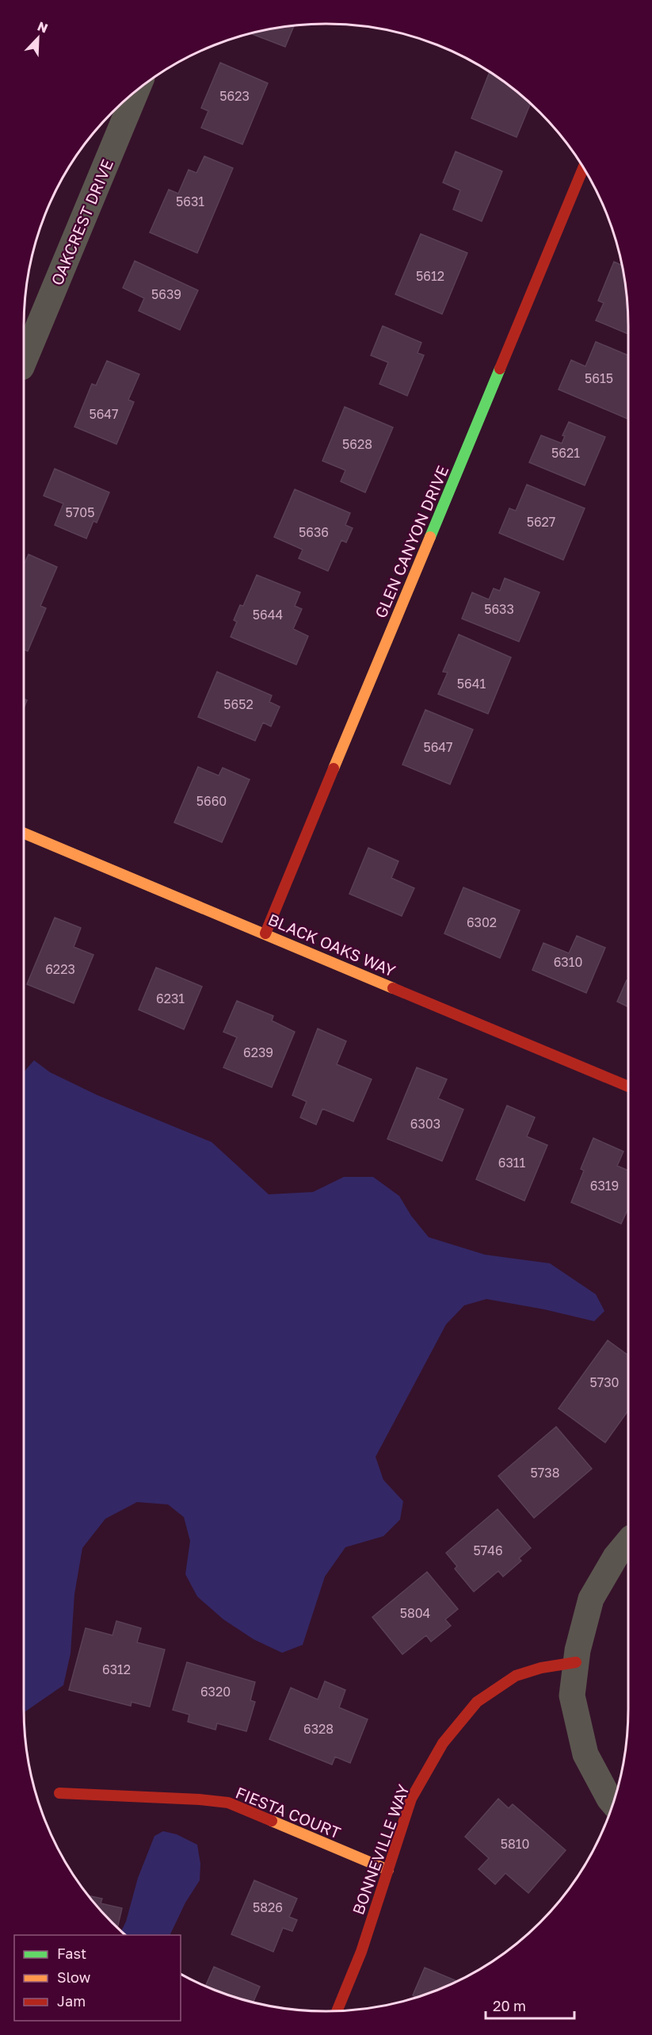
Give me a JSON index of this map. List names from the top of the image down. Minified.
{"streets":{"street":["OAKCREST DRIVE","GLEN CANYON DRIVE","BLACK OAKS WAY","FIESTA COURT","BONNEVILLE WAY"]},"crossings":[["GLEN CANYON DRIVE","BLACK OAKS WAY"],["FIESTA COURT","BONNEVILLE WAY"]],"house_numbers":["5623","5631","5612","5639","5615","5647","5628","5621","5705","5627","5636","5633","5644","5641","5652","5647","5660","6302","6310","6223","6231","6239","6303","6311","6319","5730","5738","5746","5804","6312","6320","6328","5810","5826"],"legend":["Fast","Slow","Jam"],"scale_bar":"20 m","north":"top right"}
